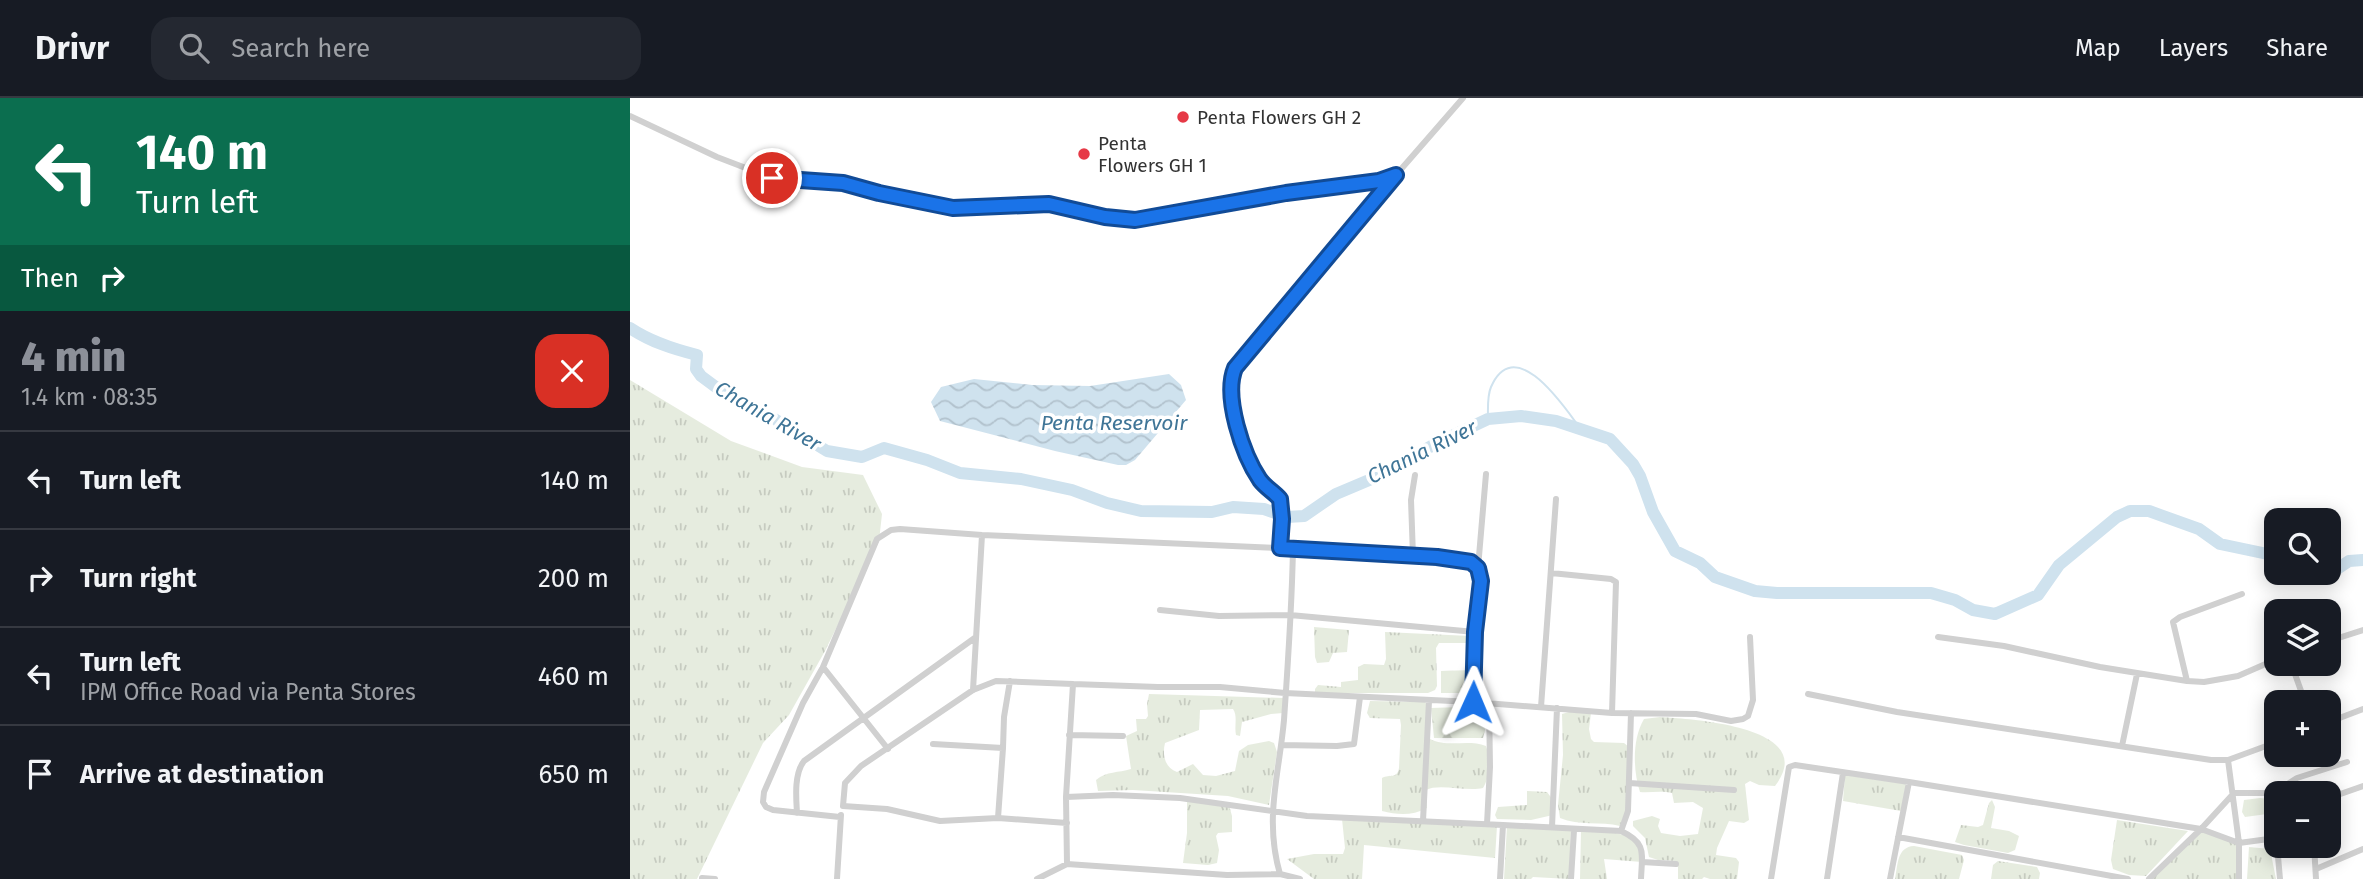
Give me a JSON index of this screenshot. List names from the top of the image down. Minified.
{"water":["Chania River","Penta Reservoir"],"places":["Penta Flowers GH 2","Penta Flowers GH 1"],"page":{"header":"Drivr","search":"Search here","nav":["Map","Layers","Share"],"turn":["140 m","Turn left"],"then":"Then","heading":["4 min","1.4 km · 08:35"],"list":[{"name":"Turn left","value":"140 m"},{"name":"Turn right","value":"200 m"},{"name":"Turn left","note":"IPM Office Road via Penta Stores","value":"460 m"},{"name":"Arrive at destination","value":"650 m"}],"map_buttons":["+","−"]}}
